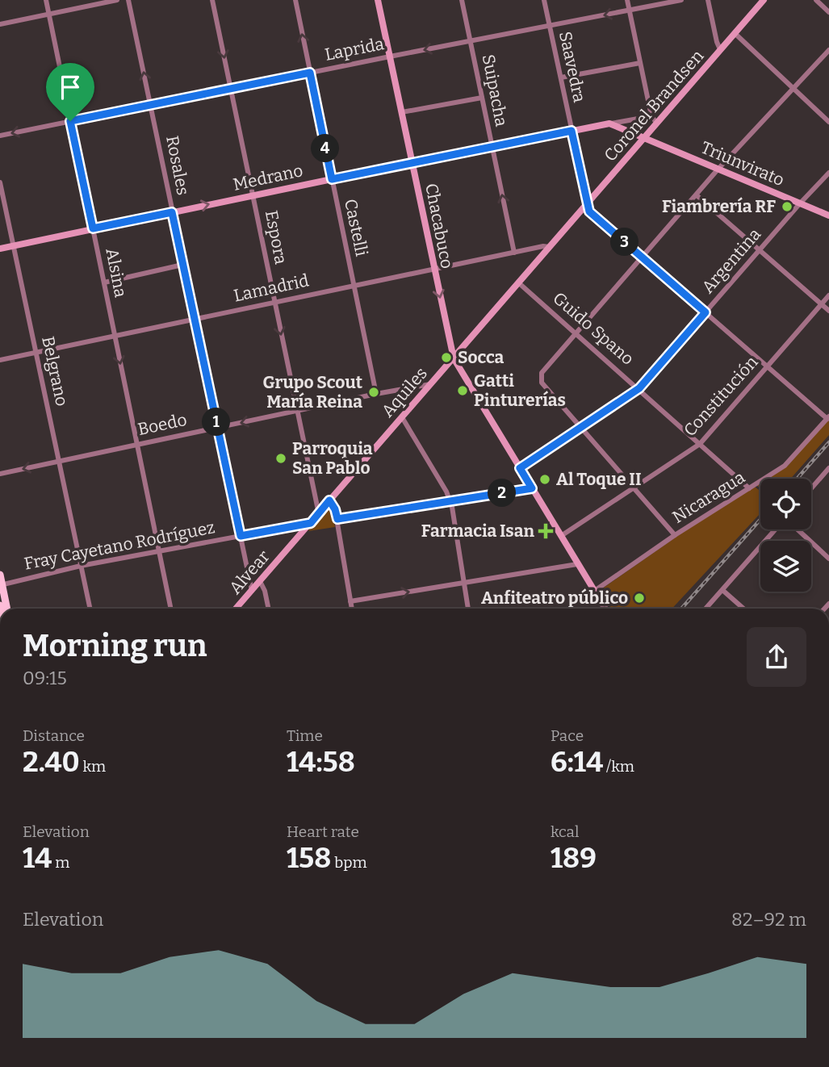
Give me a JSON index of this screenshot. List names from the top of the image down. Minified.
{"streets":{"street":["Laprida","Saavedra","Suipacha","Coronel Brandsen","Triunvirato","Rosales","Medrano","Chacabuco","Castelli","Espora","Argentina","Alsina","Lamadrid","Guido Spano","Belgrano","Aquiles","Constitución","Boedo","Nicaragua","Fray Cayetano Rodríguez","Alvear"]},"crossings":[["Laprida","Saavedra"],["Laprida","Suipacha"],["Laprida","Rosales"],["Laprida","Chacabuco"],["Laprida","Castelli"],["Laprida","Espora"],["Laprida","Alsina"],["Saavedra","Coronel Brandsen"],["Saavedra","Medrano"],["Suipacha","Medrano"],["Suipacha","Lamadrid"],["Coronel Brandsen","Triunvirato"],["Coronel Brandsen","Chacabuco"],["Coronel Brandsen","Lamadrid"],["Coronel Brandsen","Guido Spano"],["Coronel Brandsen","Aquiles"],["Triunvirato","Argentina"],["Rosales","Medrano"],["Rosales","Lamadrid"],["Rosales","Boedo"],["Rosales","Fray Cayetano Rodríguez"],["Rosales","Alvear"],["Medrano","Chacabuco"],["Medrano","Castelli"],["Medrano","Espora"],["Medrano","Alsina"],["Medrano","Belgrano"],["Chacabuco","Argentina"],["Chacabuco","Lamadrid"],["Chacabuco","Aquiles"],["Chacabuco","Constitución"],["Chacabuco","Nicaragua"],["Castelli","Lamadrid"],["Castelli","Boedo"],["Espora","Lamadrid"],["Espora","Aquiles"],["Espora","Boedo"],["Argentina","Guido Spano"],["Alsina","Lamadrid"],["Alsina","Boedo"],["Alsina","Fray Cayetano Rodríguez"],["Lamadrid","Belgrano"],["Guido Spano","Constitución"],["Guido Spano","Nicaragua"],["Belgrano","Boedo"],["Belgrano","Fray Cayetano Rodríguez"],["Aquiles","Boedo"],["Aquiles","Fray Cayetano Rodríguez"],["Aquiles","Alvear"],["Fray Cayetano Rodríguez","Alvear"]],"one_way":["Suipacha","Espora"],"places":{"other":["Fiambrería RF","Socca","Gatti Pinturerías","Grupo Scout María Reina","Parroquia San Pablo","Al Toque II","Anfiteatro público"],"health":["Farmacia Isan"]},"page":{"pins":["4","3","1","2"],"heading":["Morning run","09:15"],"stats":[["Distance","2.40 km"],["Time","14:58"],["Pace","6:14 /km"],["Elevation","14 m"],["Heart rate","158 bpm"],["kcal","189"]],"chart":["Elevation","82–92 m"]}}
